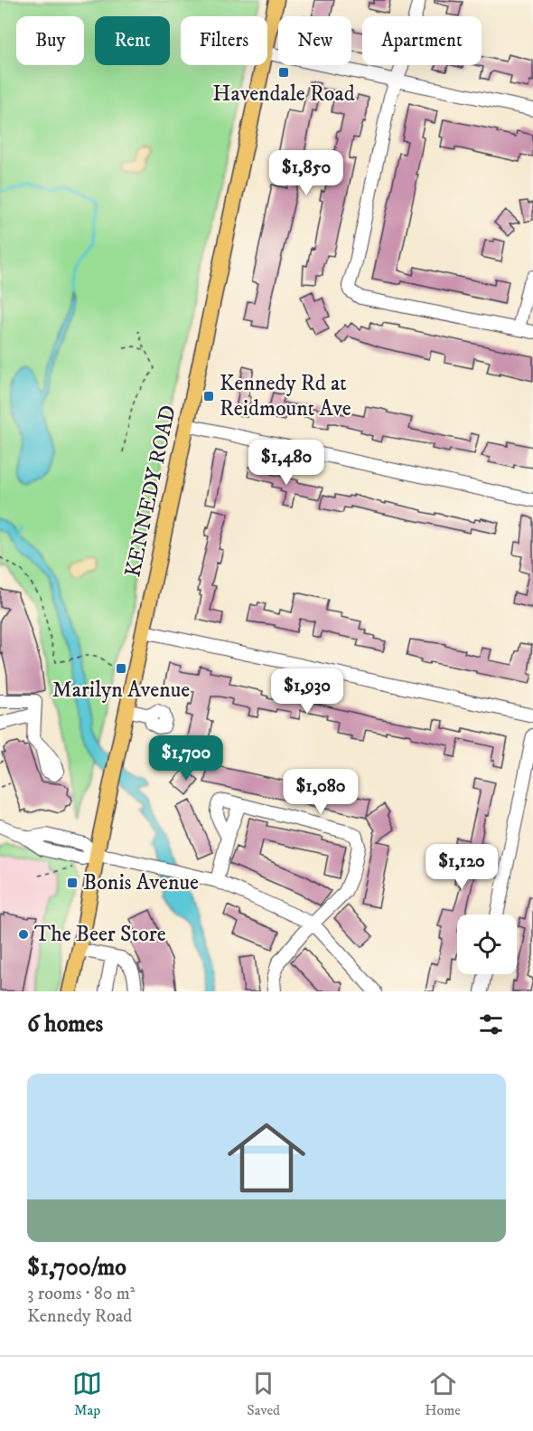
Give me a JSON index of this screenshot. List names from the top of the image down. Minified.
{"streets":{"main road":["KENNEDY ROAD"]},"places":{"transit":["Havendale Road","Kennedy Rd at Reidmount Ave","Marilyn Avenue","Bonis Avenue"],"other":["The Beer Store"]},"page":{"chip":["Buy","Rent","Filters","New","Apartment"],"price":["$1,850","$1,480","$1,930","$1,700","$1,080","$1,120"],"heading":"6 homes","list":[{"name":"$1,700/mo","note":"3 rooms · 80 m² · Kennedy Road"}],"tabs":["Map","Saved","Home"]}}
